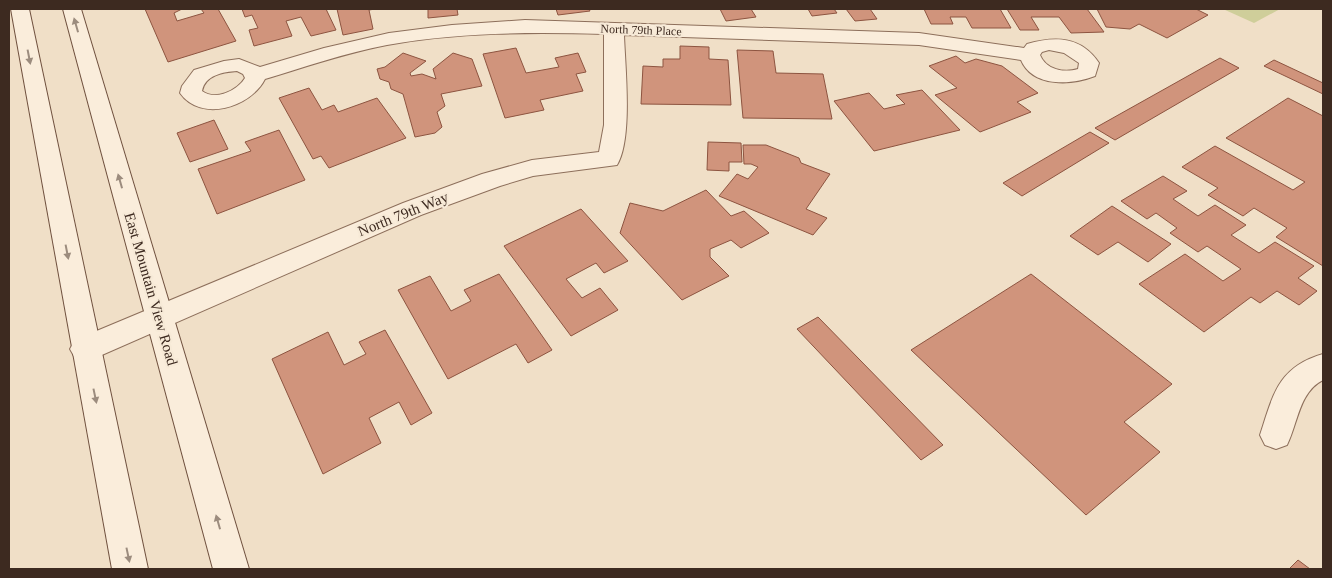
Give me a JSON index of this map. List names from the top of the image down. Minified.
{"streets":{"street":["North 79th Place","North 79th Way","East Mountain View Road"]},"crossings":[["North 79th Place","North 79th Way"],["North 79th Way","East Mountain View Road"]]}
